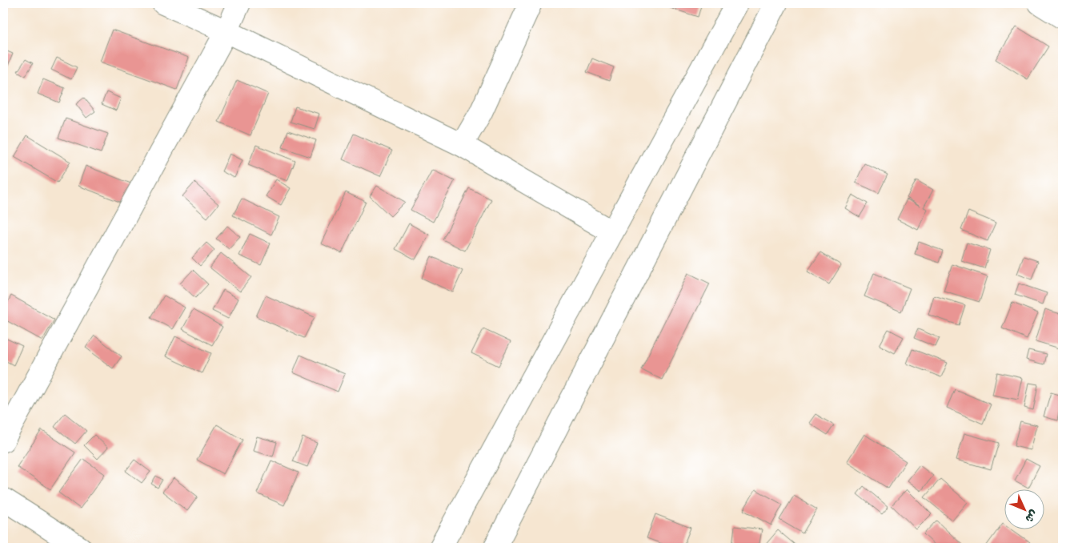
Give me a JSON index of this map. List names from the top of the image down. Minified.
{"north":"bottom right"}
